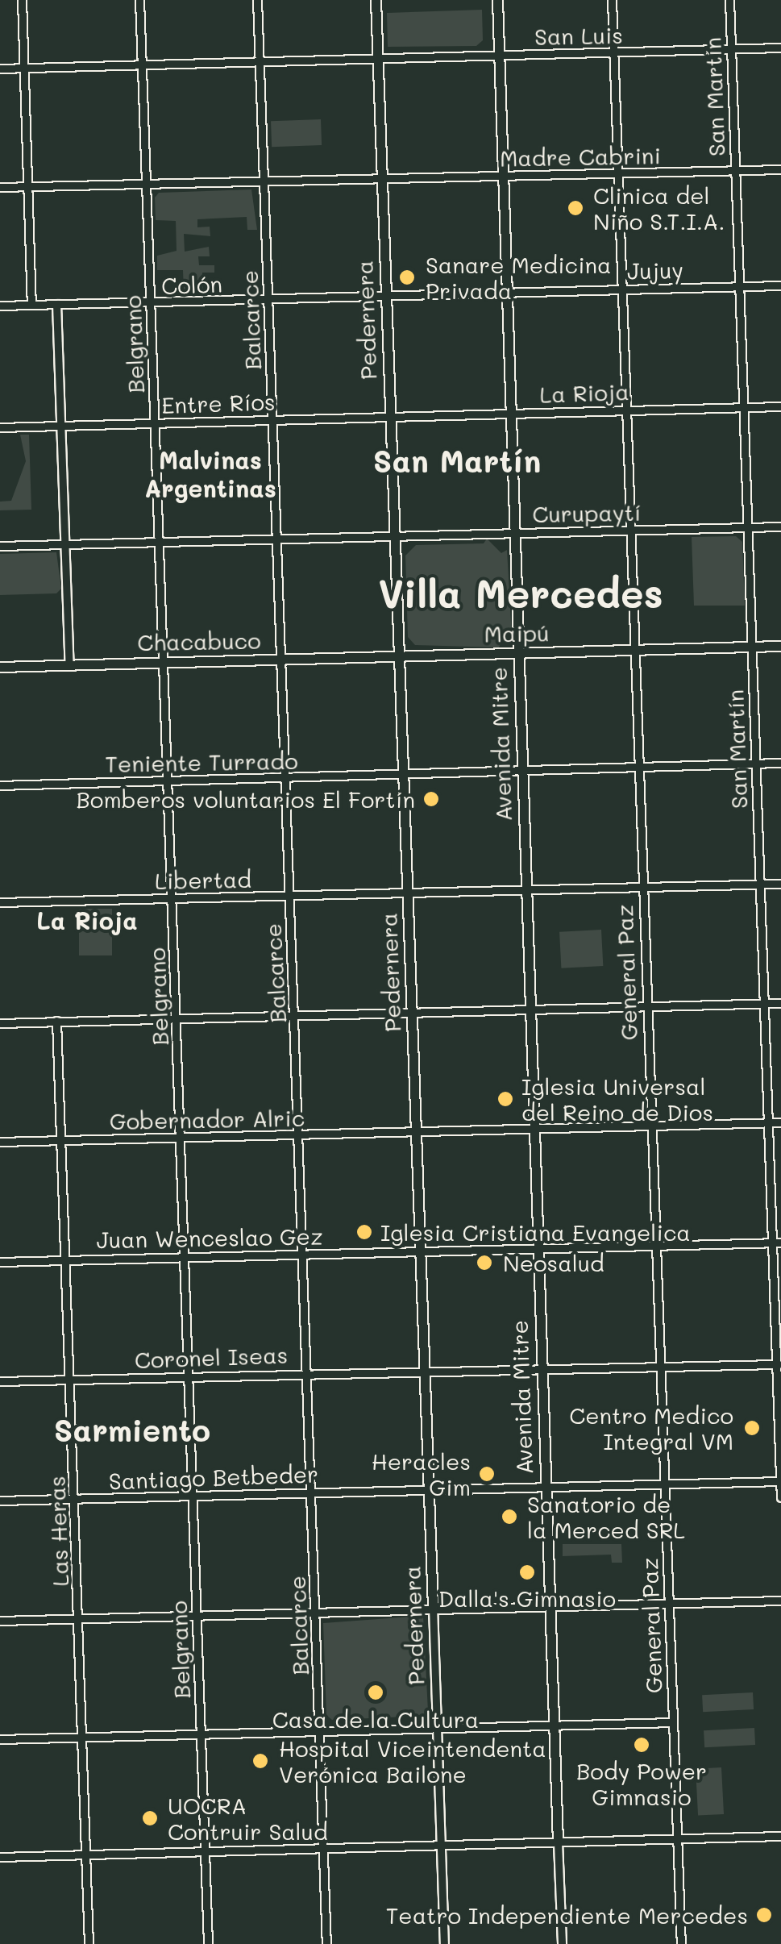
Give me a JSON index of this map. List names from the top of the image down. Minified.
{"streets":{"street":["San Luis","San Martín","Madre Cabrini","Jujuy","Colón","Balcarce","Pedernera","Belgrano","La Rioja","Entre Ríos","Curupaytí","Maipú","Chacabuco","Avenida Mitre","Teniente Turrado","Libertad","General Paz","Gobernador Alric","Juan Wenceslao Gez","Coronel Iseas","Santiago Betbeder","Las Heras"]},"crossings":[["San Luis","San Martín"],["San Luis","Balcarce"],["San Luis","Pedernera"],["San Luis","Belgrano"],["San Luis","Avenida Mitre"],["San Luis","General Paz"],["San Martín","Madre Cabrini"],["San Martín","Jujuy"],["San Martín","La Rioja"],["San Martín","Curupaytí"],["San Martín","Maipú"],["San Martín","Teniente Turrado"],["San Martín","Gobernador Alric"],["San Martín","Juan Wenceslao Gez"],["San Martín","Coronel Iseas"],["San Martín","Santiago Betbeder"],["Madre Cabrini","Balcarce"],["Madre Cabrini","Pedernera"],["Madre Cabrini","Belgrano"],["Madre Cabrini","Avenida Mitre"],["Madre Cabrini","General Paz"],["Jujuy","Colón"],["Jujuy","Pedernera"],["Jujuy","Avenida Mitre"],["Jujuy","General Paz"],["Colón","Balcarce"],["Colón","Pedernera"],["Colón","Belgrano"],["Balcarce","Entre Ríos"],["Balcarce","Curupaytí"],["Balcarce","Chacabuco"],["Balcarce","Teniente Turrado"],["Balcarce","Libertad"],["Balcarce","Gobernador Alric"],["Balcarce","Juan Wenceslao Gez"],["Balcarce","Coronel Iseas"],["Balcarce","Santiago Betbeder"],["Pedernera","La Rioja"],["Pedernera","Entre Ríos"],["Pedernera","Curupaytí"],["Pedernera","Maipú"],["Pedernera","Chacabuco"],["Pedernera","Teniente Turrado"],["Pedernera","Libertad"],["Pedernera","Gobernador Alric"],["Pedernera","Juan Wenceslao Gez"],["Pedernera","Coronel Iseas"],["Pedernera","Santiago Betbeder"],["Belgrano","Entre Ríos"],["Belgrano","Curupaytí"],["Belgrano","Chacabuco"],["Belgrano","Teniente Turrado"],["Belgrano","Libertad"],["Belgrano","Gobernador Alric"],["Belgrano","Juan Wenceslao Gez"],["Belgrano","Coronel Iseas"],["Belgrano","Santiago Betbeder"],["La Rioja","Entre Ríos"],["La Rioja","Avenida Mitre"],["La Rioja","General Paz"],["Curupaytí","Avenida Mitre"],["Curupaytí","General Paz"],["Maipú","Chacabuco"],["Maipú","Avenida Mitre"],["Maipú","General Paz"],["Avenida Mitre","Teniente Turrado"],["Avenida Mitre","Gobernador Alric"],["Avenida Mitre","Juan Wenceslao Gez"],["Avenida Mitre","Coronel Iseas"],["Avenida Mitre","Santiago Betbeder"],["Teniente Turrado","General Paz"],["General Paz","Gobernador Alric"],["General Paz","Juan Wenceslao Gez"],["General Paz","Coronel Iseas"],["General Paz","Santiago Betbeder"],["Gobernador Alric","Las Heras"],["Juan Wenceslao Gez","Las Heras"],["Coronel Iseas","Las Heras"],["Santiago Betbeder","Las Heras"]],"districts":["Malvinas Argentinas","San Martín","Villa Mercedes","La Rioja","Sarmiento"],"places":["Clinica del Niño S.T.I.A.","Sanare Medicina Privada","Bomberos voluntarios El Fortín","Iglesia Universal del Reino de Dios","Iglesia Cristiana Evangelica","Neosalud","Centro Medico Integral VM","Heracles Gim","Sanatorio de la Merced SRL","Dalla's Gimnasio","Casa de la Cultura","Body Power Gimnasio","Hospital Viceintendenta Verónica Bailone","UOCRA Contruir Salud","Teatro Independiente Mercedes"]}
